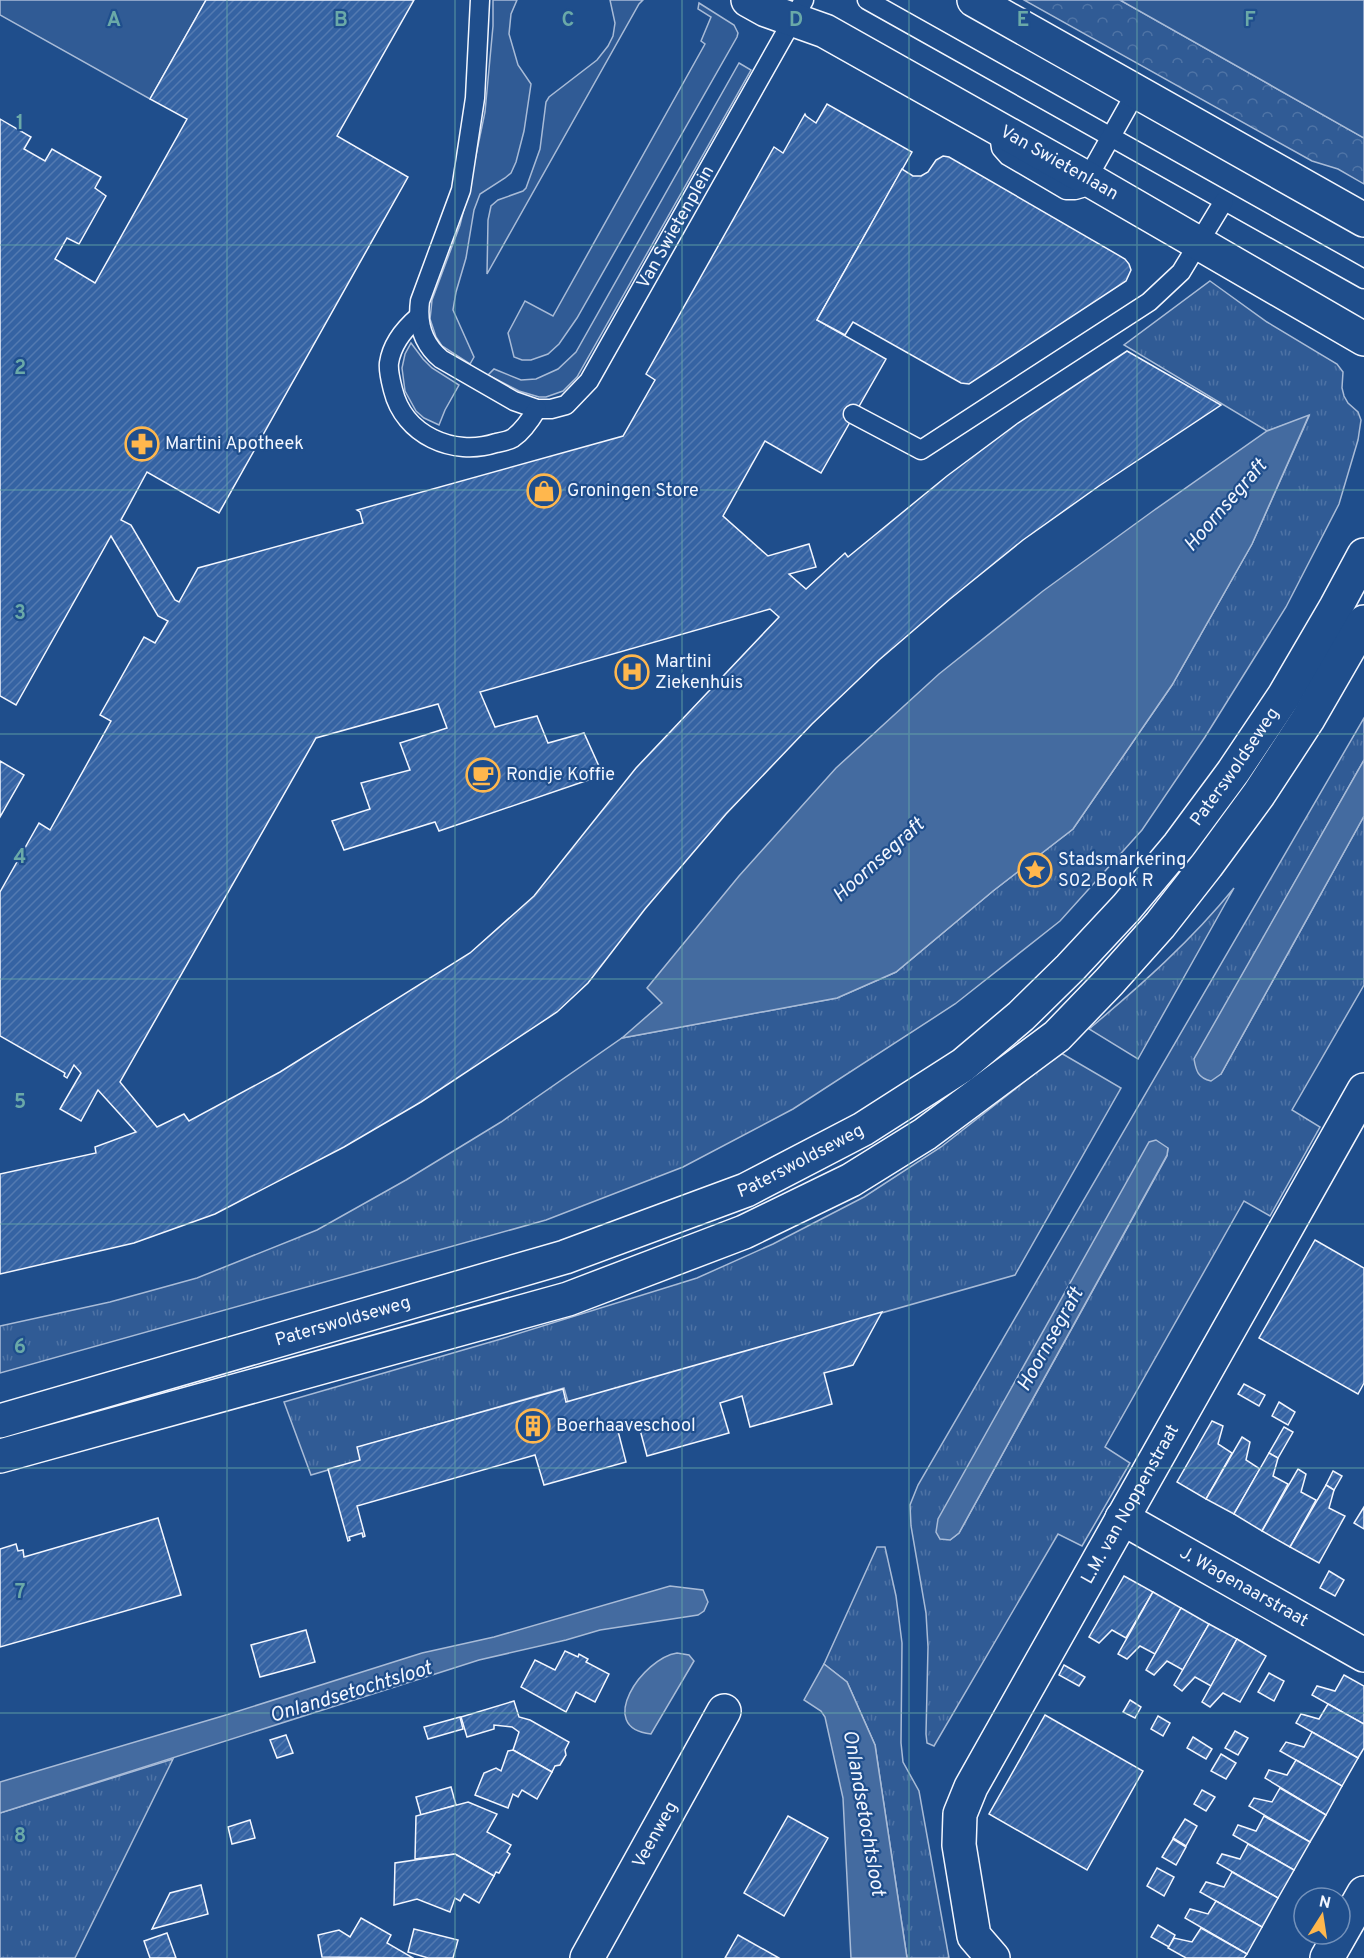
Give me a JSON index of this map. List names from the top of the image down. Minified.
{"streets":{"main road":["Van Swietenlaan","Paterswoldseweg","L.M. van Noppenstraat","J. Wagenaarstraat","Veenweg"],"lane":["Van Swietenplein"]},"crossings":[["Van Swietenlaan","Van Swietenplein"],["L.M. van Noppenstraat","J. Wagenaarstraat"]],"water":["Hoornsegraft","Onlandsetochtsloot"],"places":{"pharmacy":["Martini Apotheek"],"shop":["Groningen Store"],"hospital":["Martini Ziekenhuis"],"cafe":["Rondje Koffie"],"place":["Stadsmarkering S02 Book R"],"building":["Boerhaaveschool"]},"north":"top","grid":{"columns":["A","B","C","D","E","F"],"rows":["1","2","3","4","5","6","7","8"]}}
